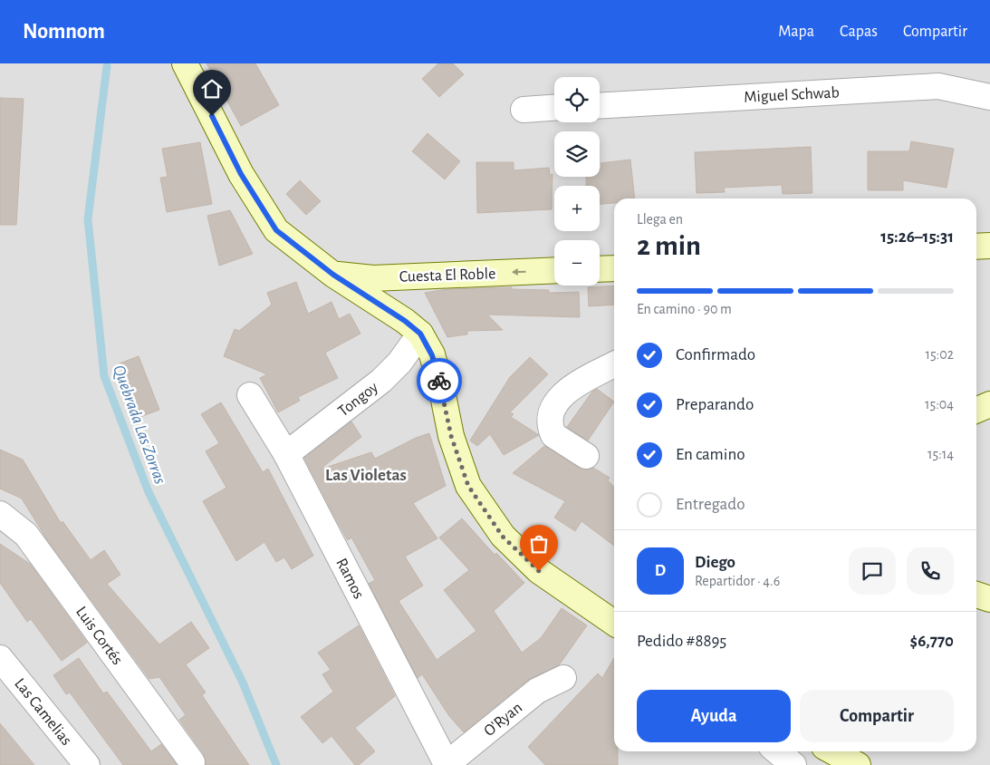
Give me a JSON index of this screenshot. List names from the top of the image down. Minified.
{"streets":{"main road":["Cuesta El Roble"],"street":["Miguel Schwab","Tongoy","Ramos","Luis Cortés","Las Camelias","O'Ryan"]},"crossings":[["Tongoy","Ramos"],["Ramos","O'Ryan"]],"one_way":["Cuesta El Roble"],"districts":["Las Violetas"],"water":["Quebrada Las Zorras"],"page":{"header":"Nomnom","nav":["Mapa","Capas","Compartir"],"map_buttons":["+","−"],"heading":["2 min","Llega en","15:26–15:31"],"panel":["Diego","Repartidor · 4.6","Pedido #8895","$6,770"],"bar":"En camino · 90 m","list":[["Confirmado","15:02"],["Preparando","15:04"],["En camino","15:14"],"Entregado"],"round":"D","buttons":["Ayuda","Compartir"]}}
